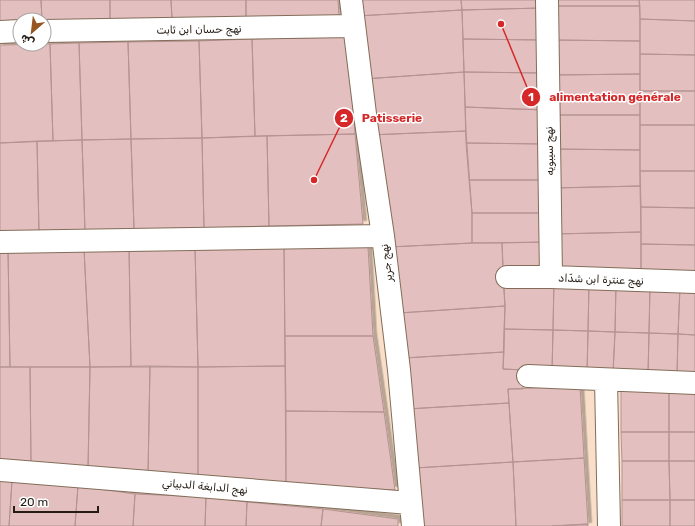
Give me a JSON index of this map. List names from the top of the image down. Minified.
{"streets":{"street":["نهج حسان ابن ثابت","نهج سيبويه","نهج جرير","نهج عنترة ابن شدّاد","نهج الدابغة الدبياني"]},"crossings":[["نهج حسان ابن ثابت","نهج جرير"],["نهج سيبويه","نهج عنترة ابن شدّاد"],["نهج جرير","نهج الدابغة الدبياني"]],"places":["alimentation générale","Patisserie"],"scale_bar":"20 m","north":"bottom left"}
